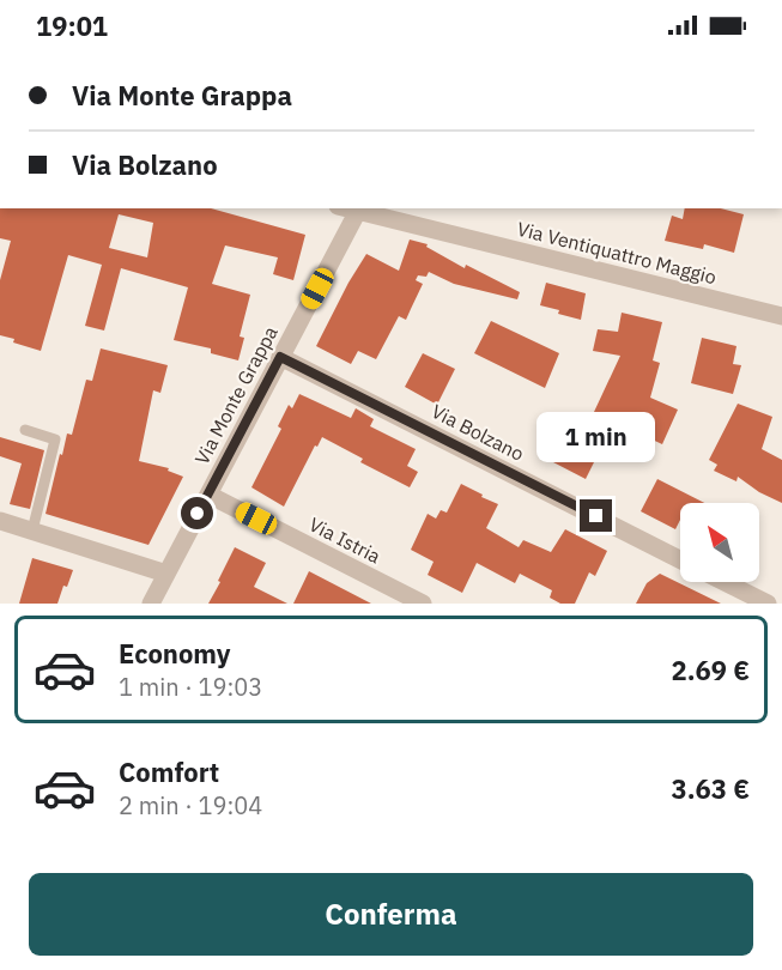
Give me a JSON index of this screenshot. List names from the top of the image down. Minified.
{"streets":{"street":["Via Ventiquattro Maggio","Via Monte Grappa","Via Bolzano","Via Istria"]},"crossings":[["Via Ventiquattro Maggio","Via Monte Grappa"],["Via Monte Grappa","Via Bolzano"],["Via Monte Grappa","Via Istria"]],"north":"top left","page":{"status":"19:01","banner":["Via Monte Grappa","Via Bolzano"],"bubble":"1 min","list":[{"name":"Economy","note":"1 min · 19:03","value":"2.69 €"},{"name":"Comfort","note":"2 min · 19:04","value":"3.63 €"}],"buttons":"Conferma"}}
